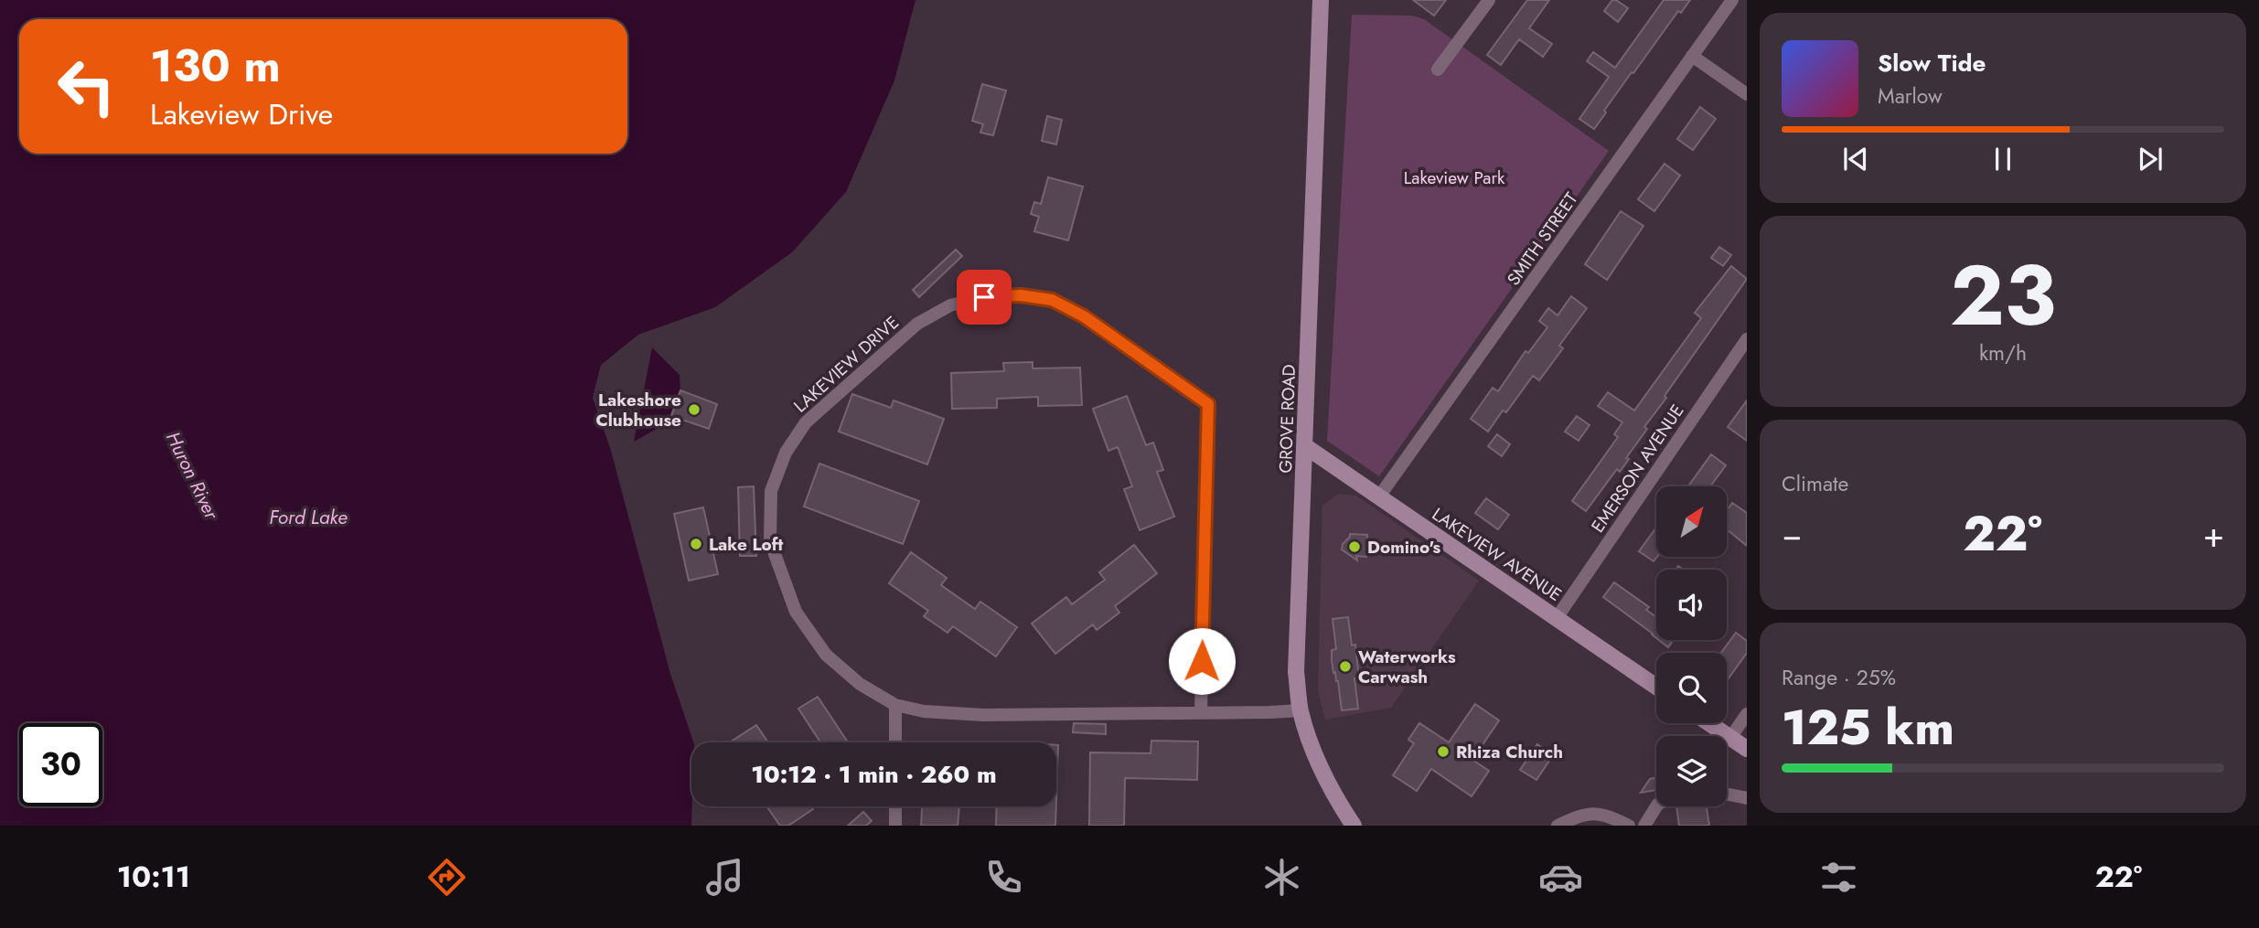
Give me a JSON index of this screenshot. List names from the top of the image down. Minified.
{"streets":{"main road":["GROVE ROAD","LAKEVIEW AVENUE"],"street":["SMITH STREET","LAKEVIEW DRIVE","EMERSON AVENUE"]},"crossings":[["SMITH STREET","LAKEVIEW AVENUE"],["GROVE ROAD","LAKEVIEW AVENUE"],["EMERSON AVENUE","LAKEVIEW AVENUE"]],"water":["Huron River","Ford Lake"],"parks":["Lakeview Park"],"places":["Lakeshore Clubhouse","Lake Loft","Domino's","Waterworks Carwash","Rhiza Church"],"north":"top right","page":{"turn":["130 m","Lakeview Drive"],"song":["Slow Tide","Marlow"],"tile":[["23","km/h"],"Climate",["Range · 25%","125 km"]],"heat":["−","22°","+"],"limit":"30","trip":"10:12 · 1 min · 260 m","tabs":["10:11","22°"]}}
